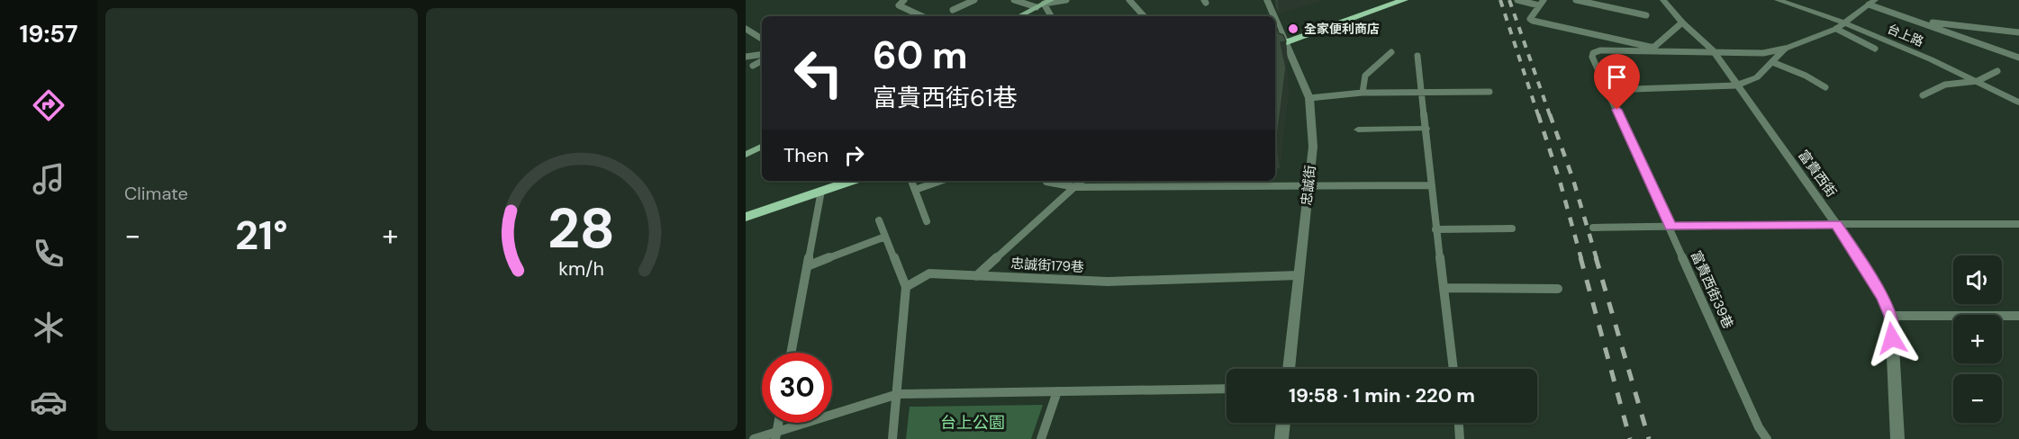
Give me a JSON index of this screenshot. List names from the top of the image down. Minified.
{"streets":{"street":["台上路","富貴西街","忠誠街"],"lane":["忠誠街179巷","富貴西街39巷"]},"crossings":[["富貴西街","富貴西街39巷"],["忠誠街","忠誠街179巷"]],"parks":["台上公園"],"places":["全家便利商店"],"page":{"tabs":"19:57","tile":"Climate","turn":["60 m","富貴西街61巷"],"then":"Then","heat":["−","21°","+"],"map_buttons":["+","−"],"limit":"30","trip":"19:58 · 1 min · 220 m","gauge":["28","km/h"]}}
